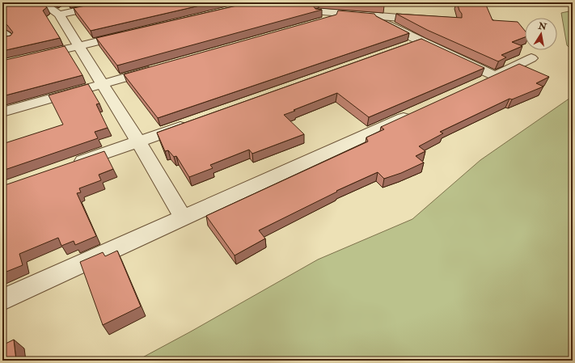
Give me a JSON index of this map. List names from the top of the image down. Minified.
{"north":"top"}
